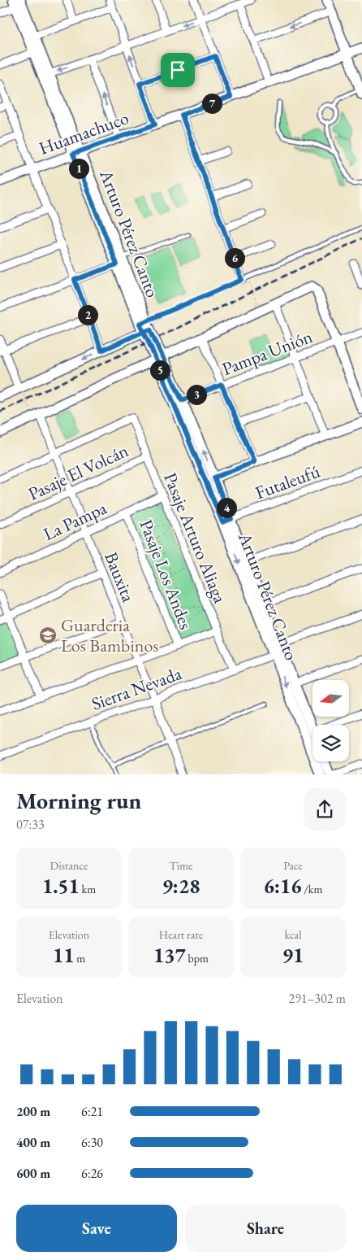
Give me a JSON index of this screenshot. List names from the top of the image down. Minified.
{"streets":{"main road":["Huamachuco","Arturo Pérez Canto"],"street":["Pampa Unión","Pasaje El Volcán","Futaleufú","La Pampa","Pasaje Arturo Aliaga","Pasaje Los Andes","Bauxita","Sierra Nevada"]},"crossings":[["Huamachuco","Arturo Pérez Canto"],["Arturo Pérez Canto","Pampa Unión"],["Arturo Pérez Canto","Futaleufú"],["Arturo Pérez Canto","Sierra Nevada"],["Pasaje El Volcán","Pasaje Arturo Aliaga"],["Pasaje El Volcán","Bauxita"],["La Pampa","Pasaje Arturo Aliaga"],["La Pampa","Pasaje Los Andes"],["La Pampa","Bauxita"],["Pasaje Arturo Aliaga","Bauxita"],["Pasaje Arturo Aliaga","Sierra Nevada"],["Bauxita","Sierra Nevada"]],"places":{"school or university":["Guarderia Los Bambinos"]},"north":"left","page":{"pins":["7","1","6","2","5","3","4"],"heading":["Morning run","07:33"],"stats":[["Distance","1.51 km"],["Time","9:28"],["Pace","6:16 /km"],["Elevation","11 m"],["Heart rate","137 bpm"],["kcal","91"]],"chart":["Elevation","291–302 m"],"list":[{"name":"200 m","note":"6:21"},{"name":"400 m","note":"6:30"},{"name":"600 m","note":"6:26"}],"buttons":["Save","Share"]}}
